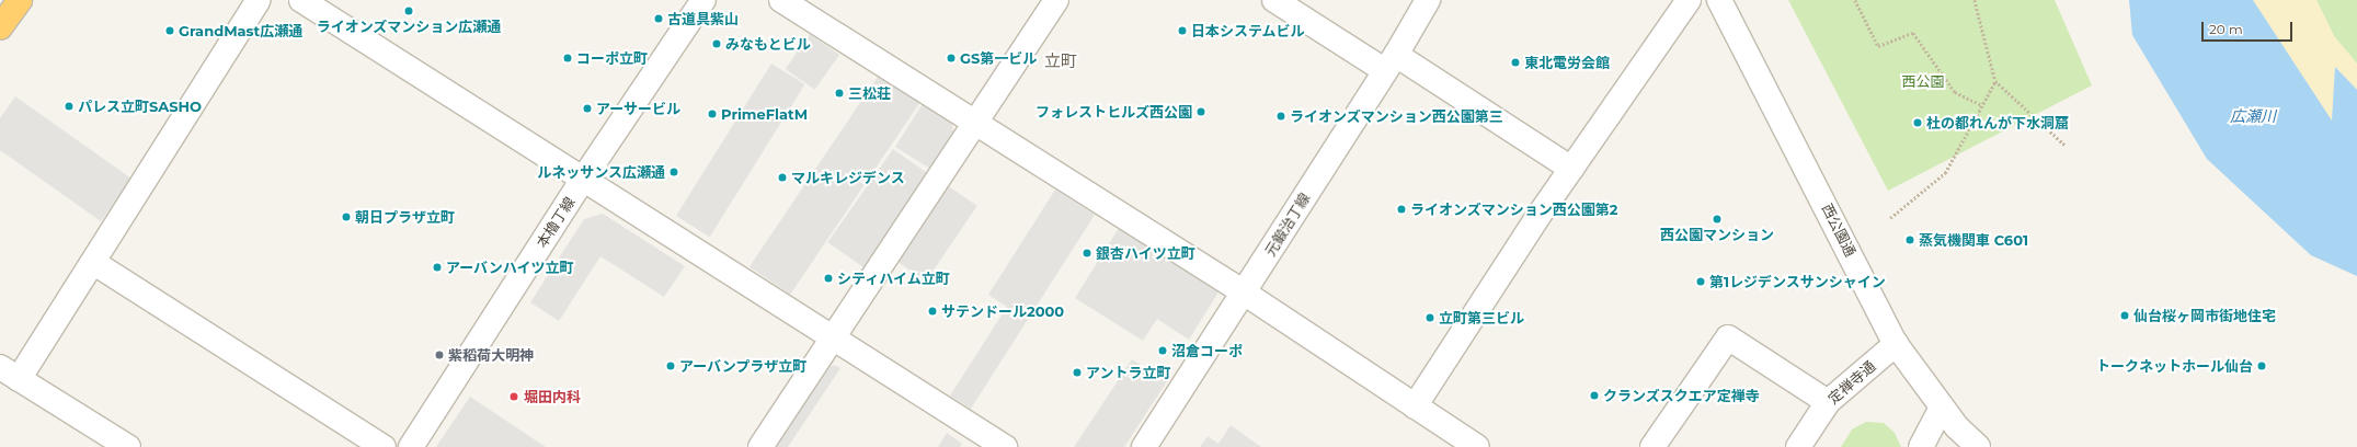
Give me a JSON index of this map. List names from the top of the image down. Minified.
{"streets":{"street":["本櫓丁線","元鍛治丁線","西公園通","定禅寺通"]},"crossings":[["西公園通","定禅寺通"]],"districts":["立町"],"water":["広瀬川"],"parks":["西公園"],"places":["ライオンズマンション広瀬通","古道具紫山","GrandMast広瀬通","日本システムビル","みなもとビル","コーポ立町","GS第一ビル","東北電労会館","三松荘","パレス立町SASHO","アーサービル","フォレストヒルズ西公園","PrimeFlatM","ライオンズマンション西公園第三","杜の都れんが下水洞窟","ルネッサンス広瀬通","マルキレジデンス","ライオンズマンション西公園第2","朝日プラザ立町","西公園マンション","蒸気機関車 C601","銀杏ハイツ立町","アーバンハイツ立町","シティハイム立町","第1レジデンスサンシャイン","サテンドール2000","仙台桜ヶ岡市街地住宅","立町第三ビル","沼倉コーポ","紫稻荷大明神","アーバンプラザ立町","トークネットホール仙台","アントラ立町","クランズスクエア定禅寺","堀田内科"],"scale_bar":"20 m"}
